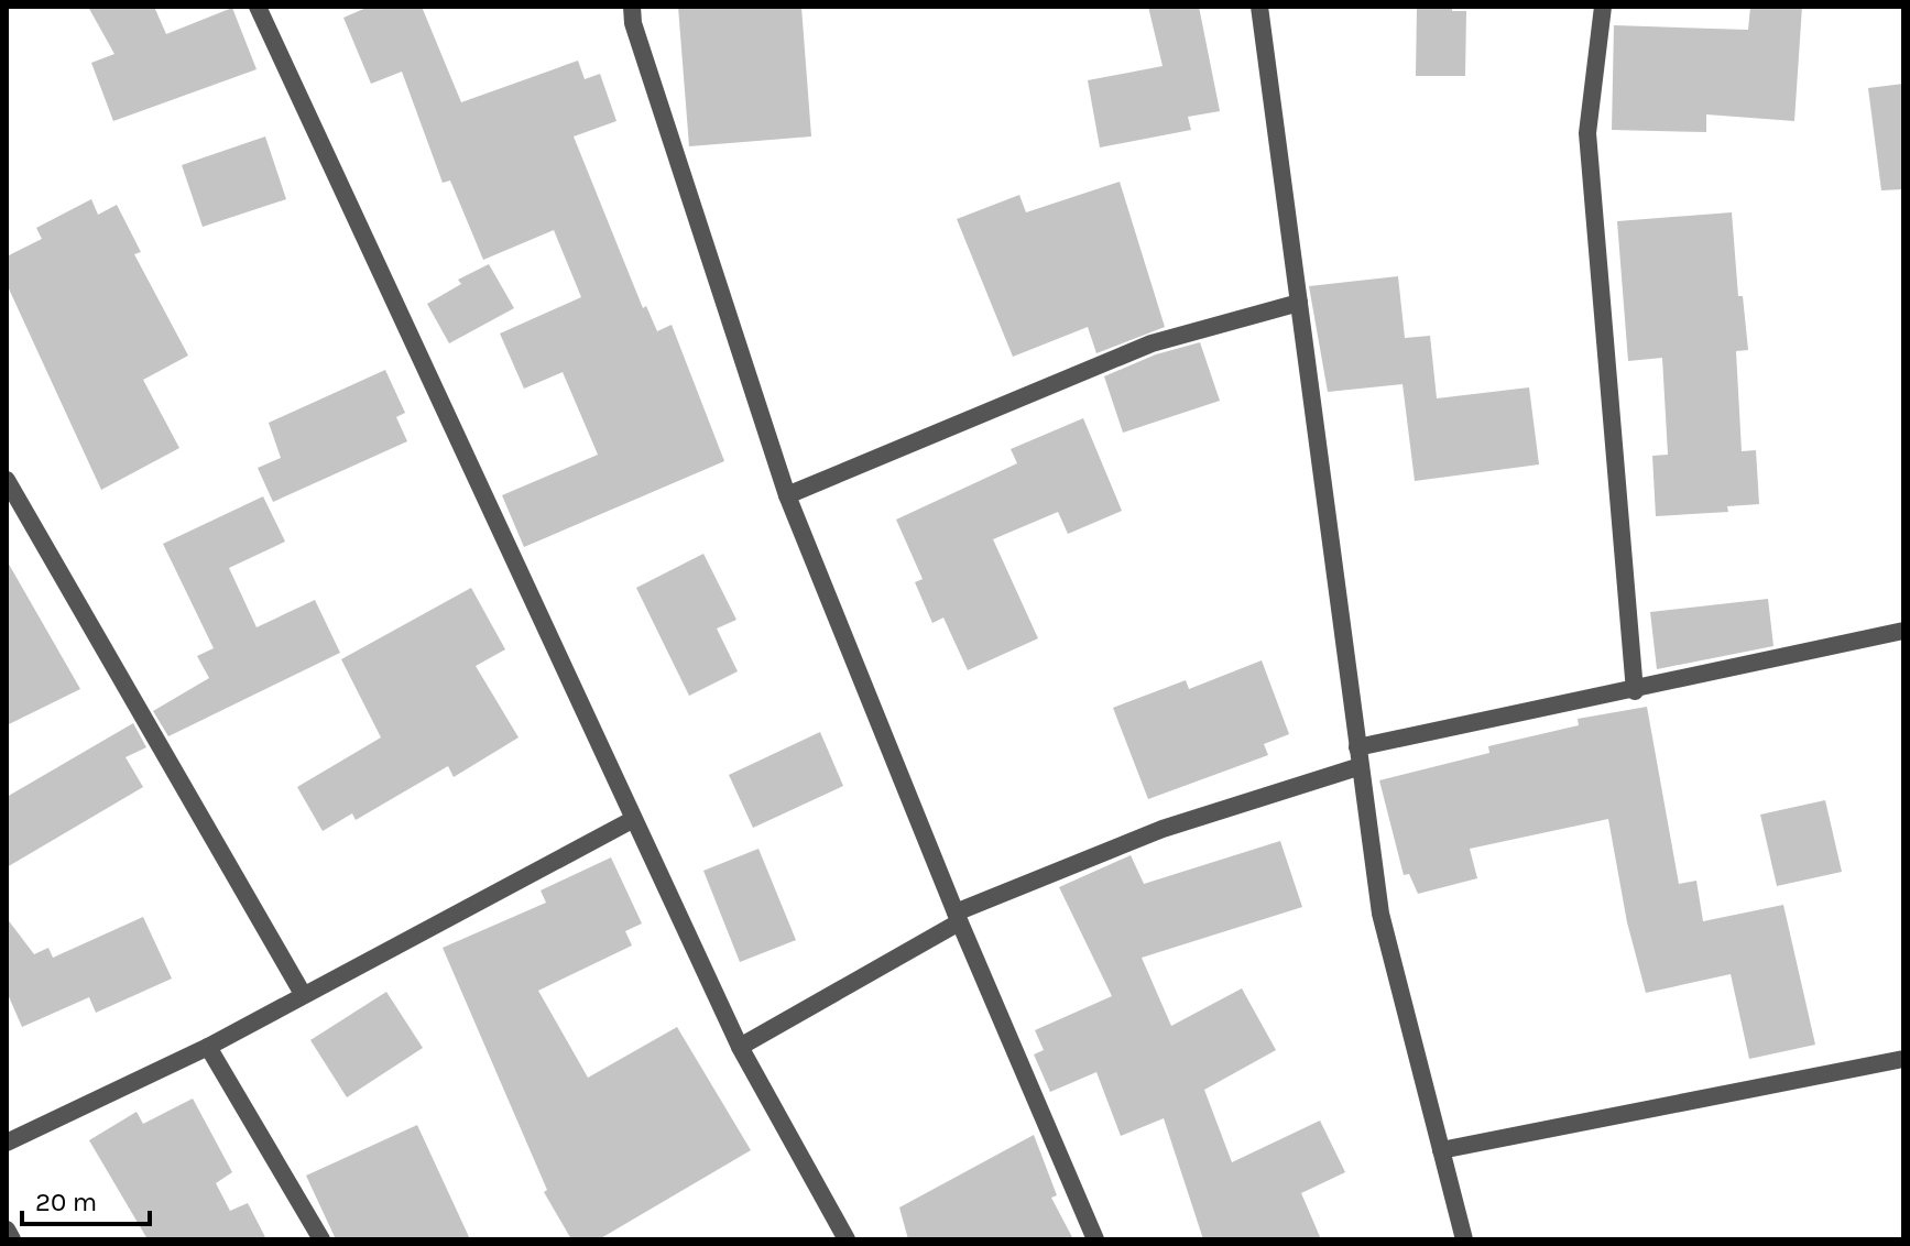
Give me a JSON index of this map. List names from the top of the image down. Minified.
{"scale_bar":"20 m"}
